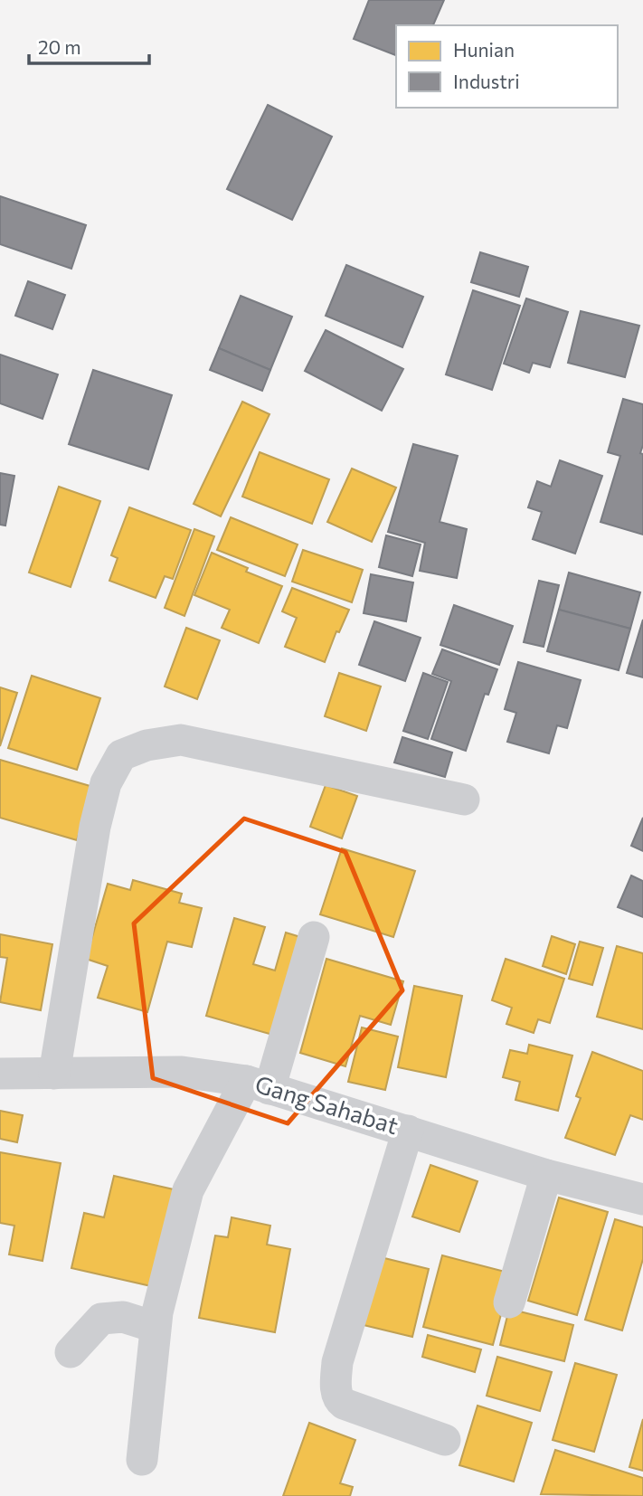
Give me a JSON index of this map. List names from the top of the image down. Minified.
{"streets":{"street":["Gang Sahabat"]},"legend":["Hunian","Industri"],"scale_bar":"20 m"}
